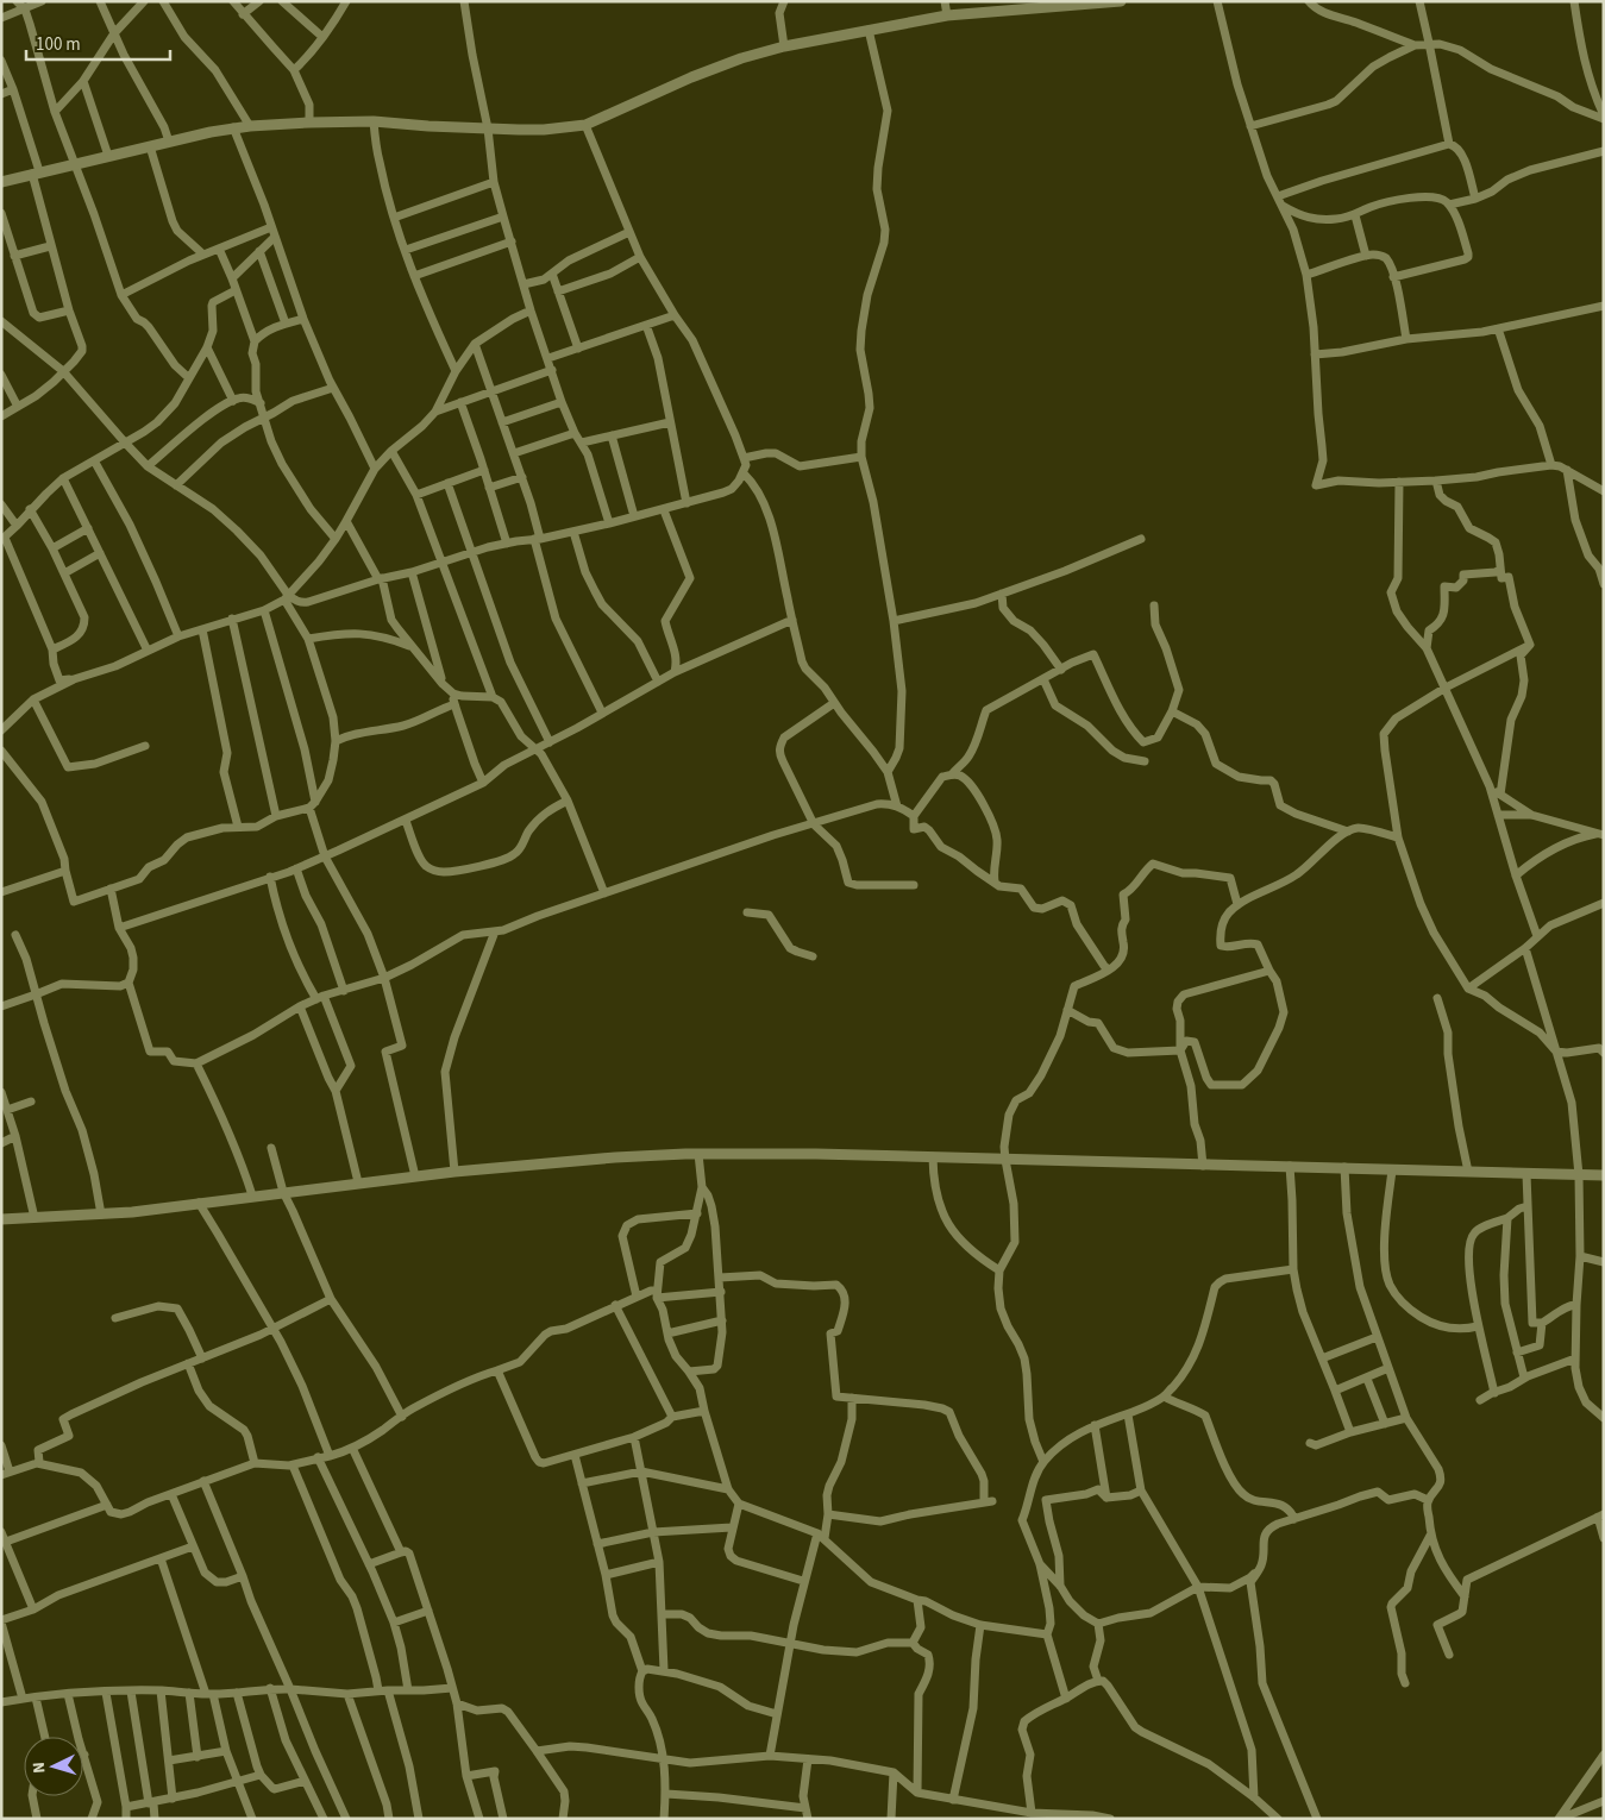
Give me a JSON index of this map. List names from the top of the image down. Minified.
{"scale_bar":"100 m","north":"left"}
